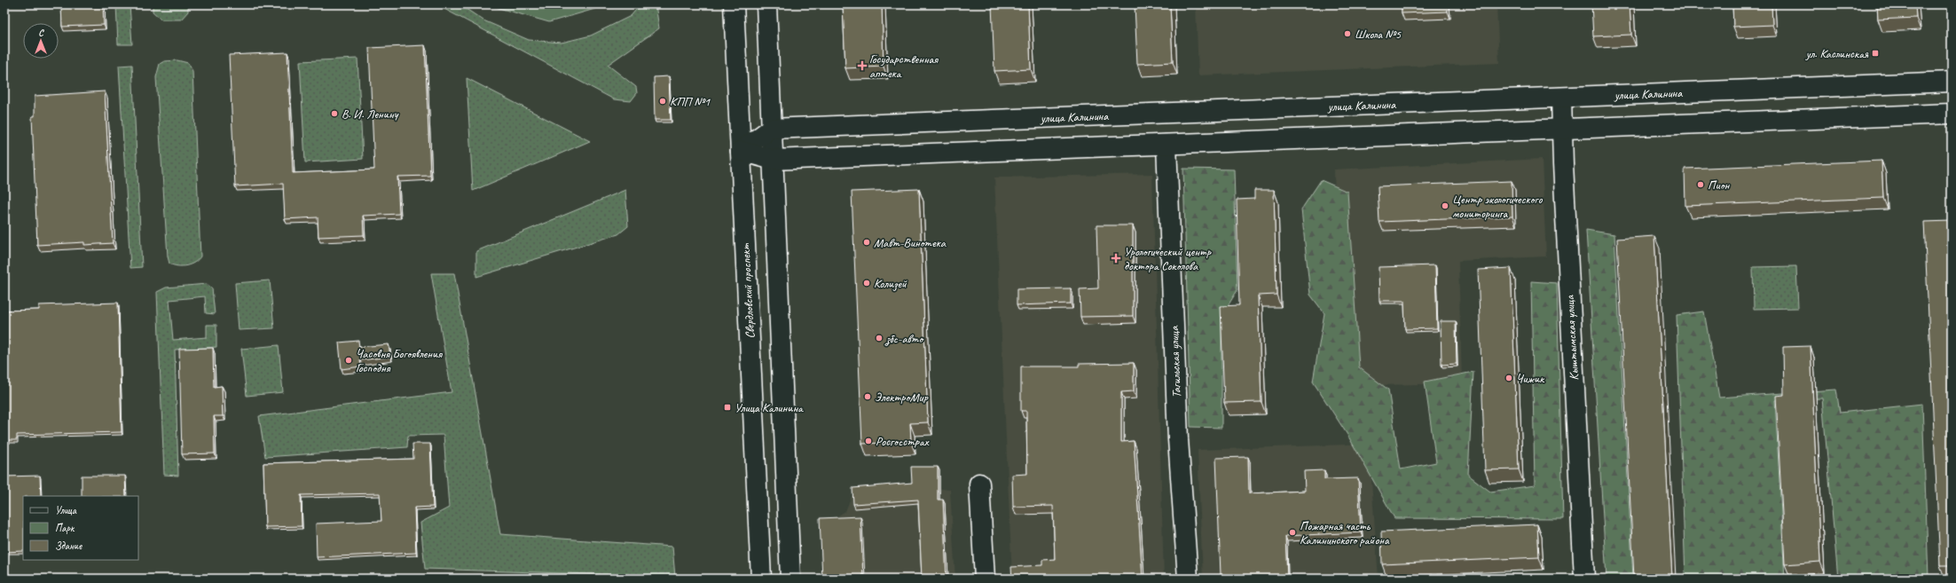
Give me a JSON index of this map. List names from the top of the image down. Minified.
{"streets":{"main road":["улица Калинина","Свердловский проспект","Кыштымская улица","Тагильская улица"]},"crossings":[["улица Калинина","Кыштымская улица"]],"places":{"other":["Школа №5","КПП №1","В. И. Ленину","Пион","Центр экологического мониторинга","Мавт-Винотека","Колизей","збс-авто","Часовня Богоявления Господня","Чижик","ЭлектроМир","Росгосстрах","Пожарная часть Калининского района"],"transit":["ул. Каслинская","Улица Калинина"],"health":["Государственная аптека","Урологический центр доктора Соколова"]},"legend":["Улица","Парк","Здание"],"north":"top"}
